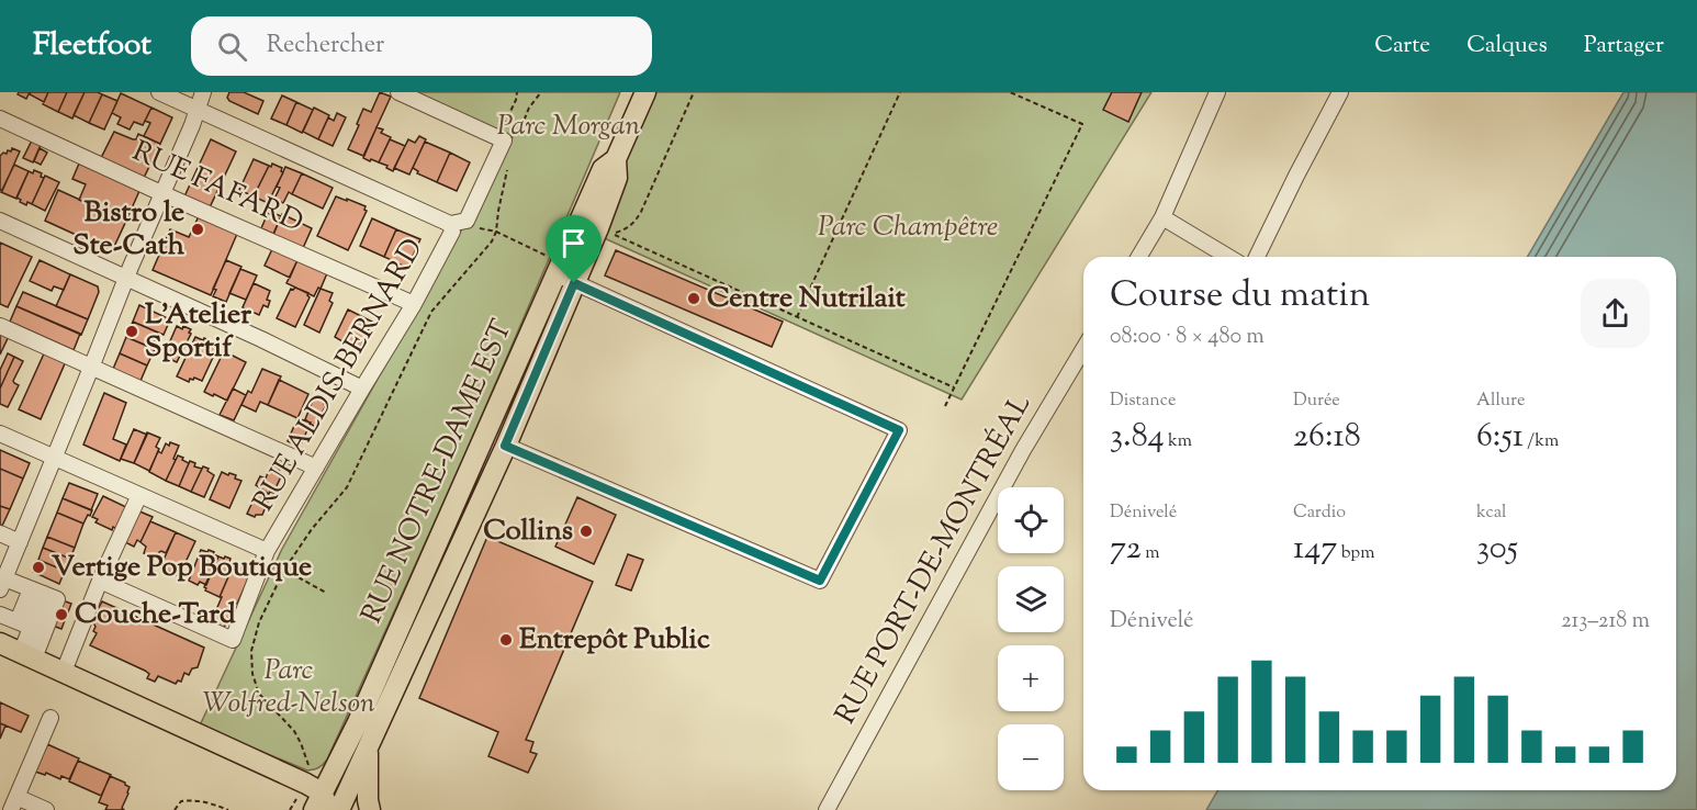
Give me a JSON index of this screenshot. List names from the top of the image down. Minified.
{"streets":{"main road":["RUE NOTRE-DAME EST"],"street":["RUE FAFARD","RUE ALDIS-BERNARD","RUE PORT-DE-MONTRÉAL"]},"crossings":[["RUE FAFARD","RUE ALDIS-BERNARD"]],"parks":["Parc Morgan","Parc Champêtre","Parc Wolfred-Nelson"],"places":["Bistro le Ste-Cath","Centre Nutrilait","L'Atelier Sportif","Collins","Vertige Pop Boutique","Couche-Tard","Entrepôt Public"],"page":{"header":"Fleetfoot","search":"Rechercher","nav":["Carte","Calques","Partager"],"heading":["Course du matin","08:00 · 8 × 480 m"],"stats":[["Distance","3.84 km"],["Durée","26:18"],["Allure","6:51 /km"],["Dénivelé","72 m"],["Cardio","147 bpm"],["kcal","305"]],"map_buttons":["+","−"],"chart":["Dénivelé","213–218 m"]}}
